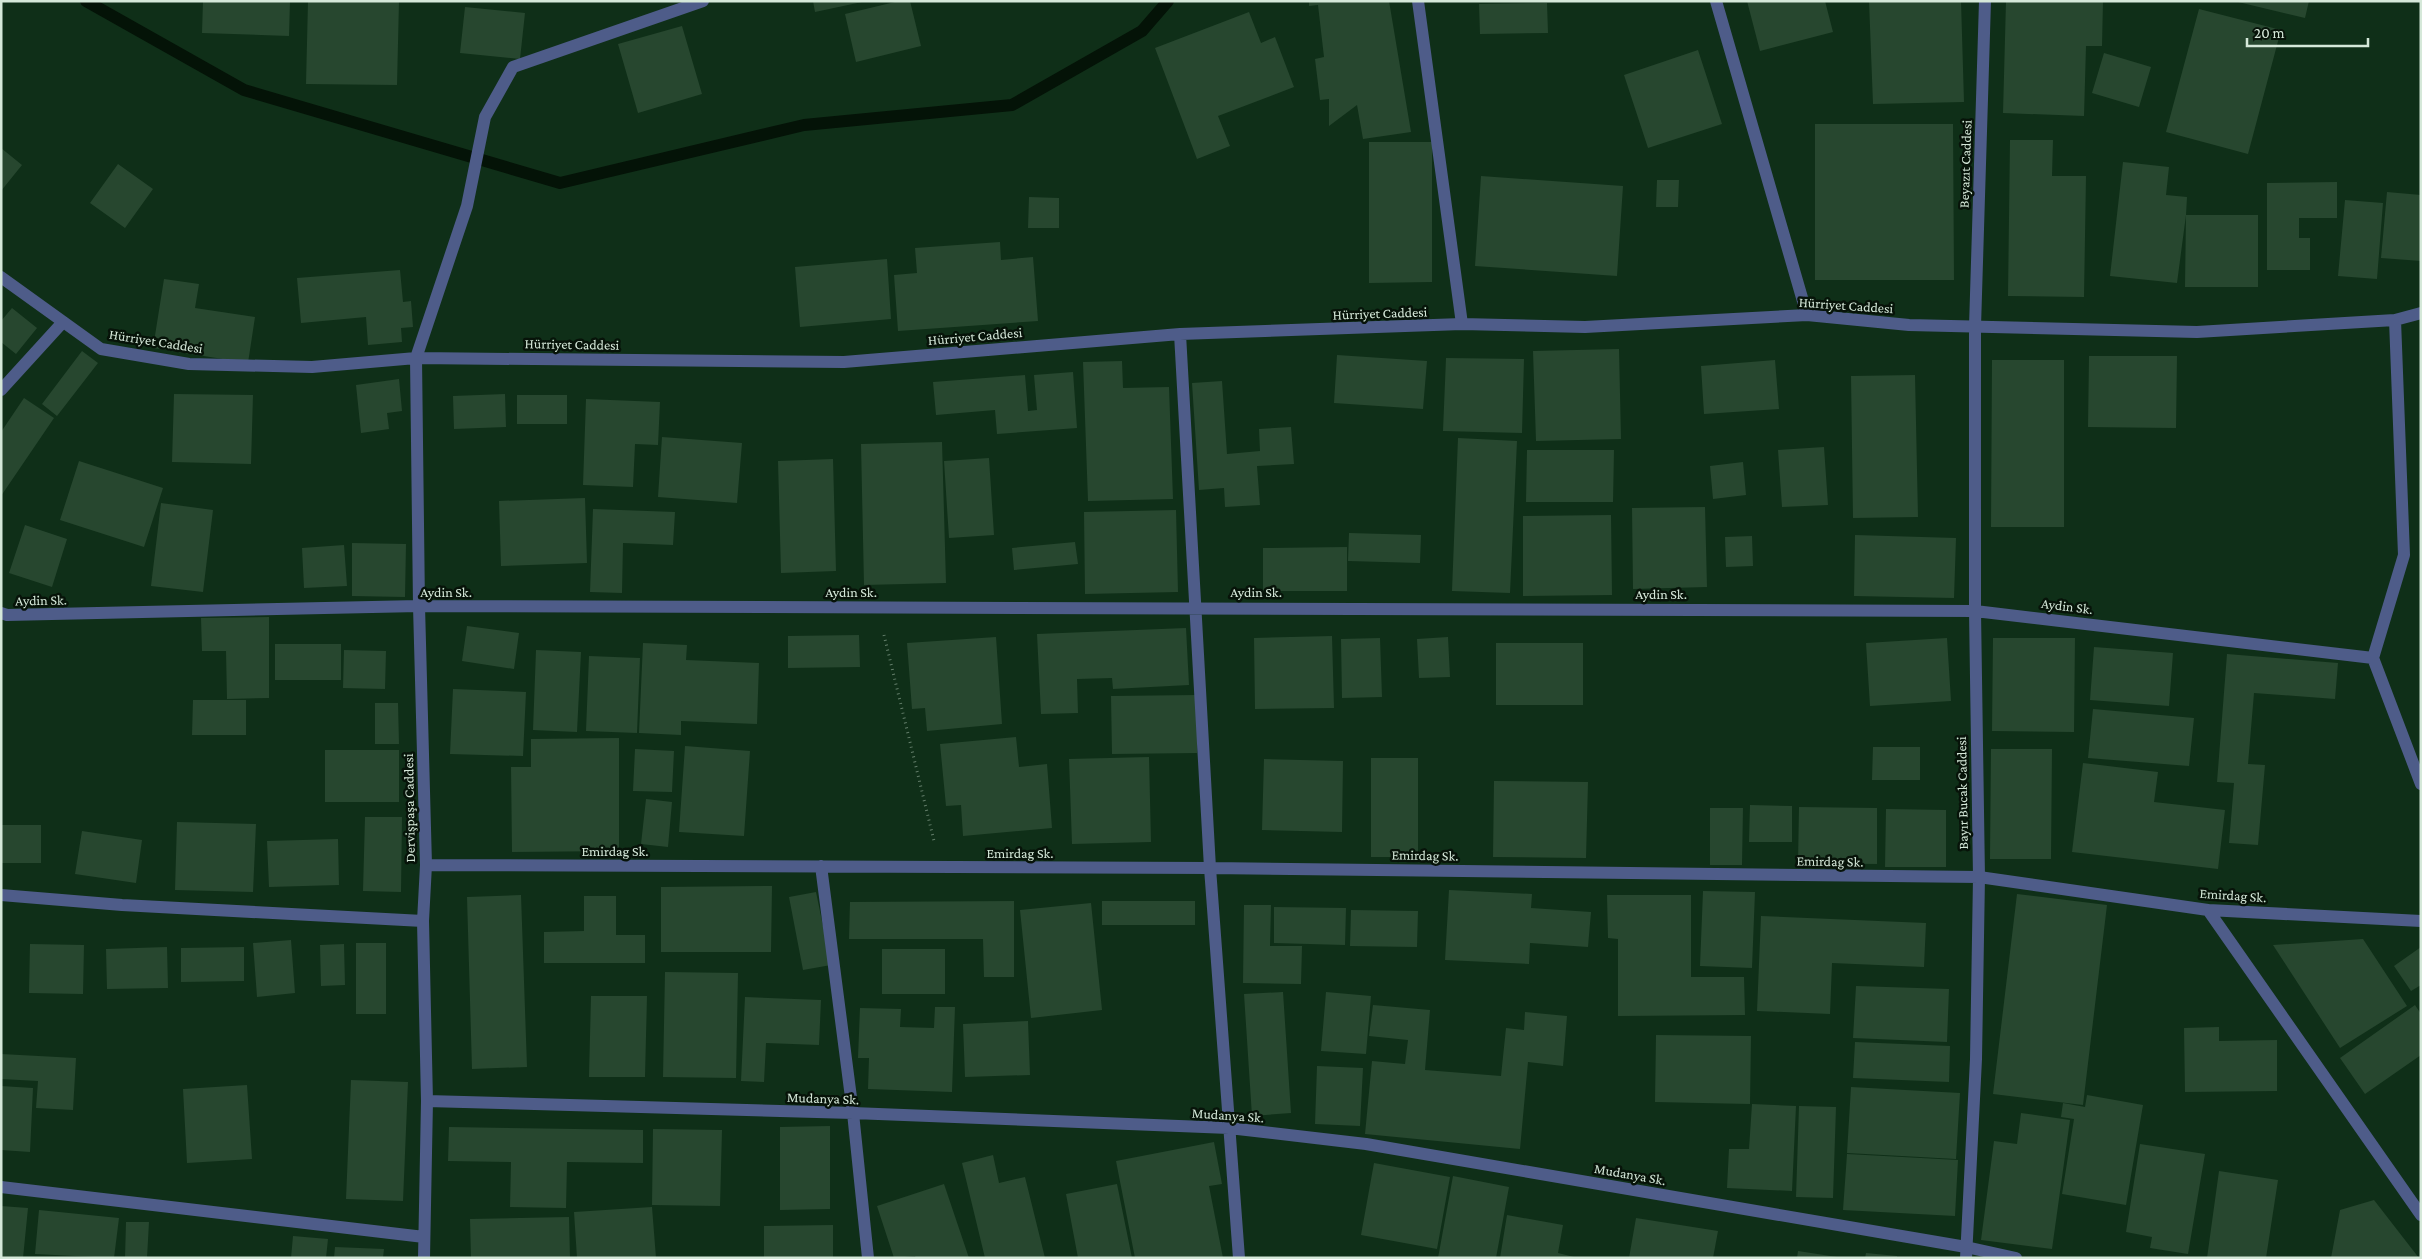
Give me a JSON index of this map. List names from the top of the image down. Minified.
{"streets":{"street":["Beyazıt Caddesi","Hürriyet Caddesi","Aydin Sk.","Bayır Bucak Caddesi","Dervişpaşa Caddesi","Emirdag Sk.","Mudanya Sk."]},"crossings":[["Beyazıt Caddesi","Hürriyet Caddesi"],["Beyazıt Caddesi","Bayır Bucak Caddesi"],["Hürriyet Caddesi","Bayır Bucak Caddesi"],["Hürriyet Caddesi","Dervişpaşa Caddesi"],["Aydin Sk.","Bayır Bucak Caddesi"],["Aydin Sk.","Dervişpaşa Caddesi"],["Bayır Bucak Caddesi","Emirdag Sk."],["Bayır Bucak Caddesi","Mudanya Sk."],["Dervişpaşa Caddesi","Emirdag Sk."],["Dervişpaşa Caddesi","Mudanya Sk."]],"scale_bar":"20 m"}
